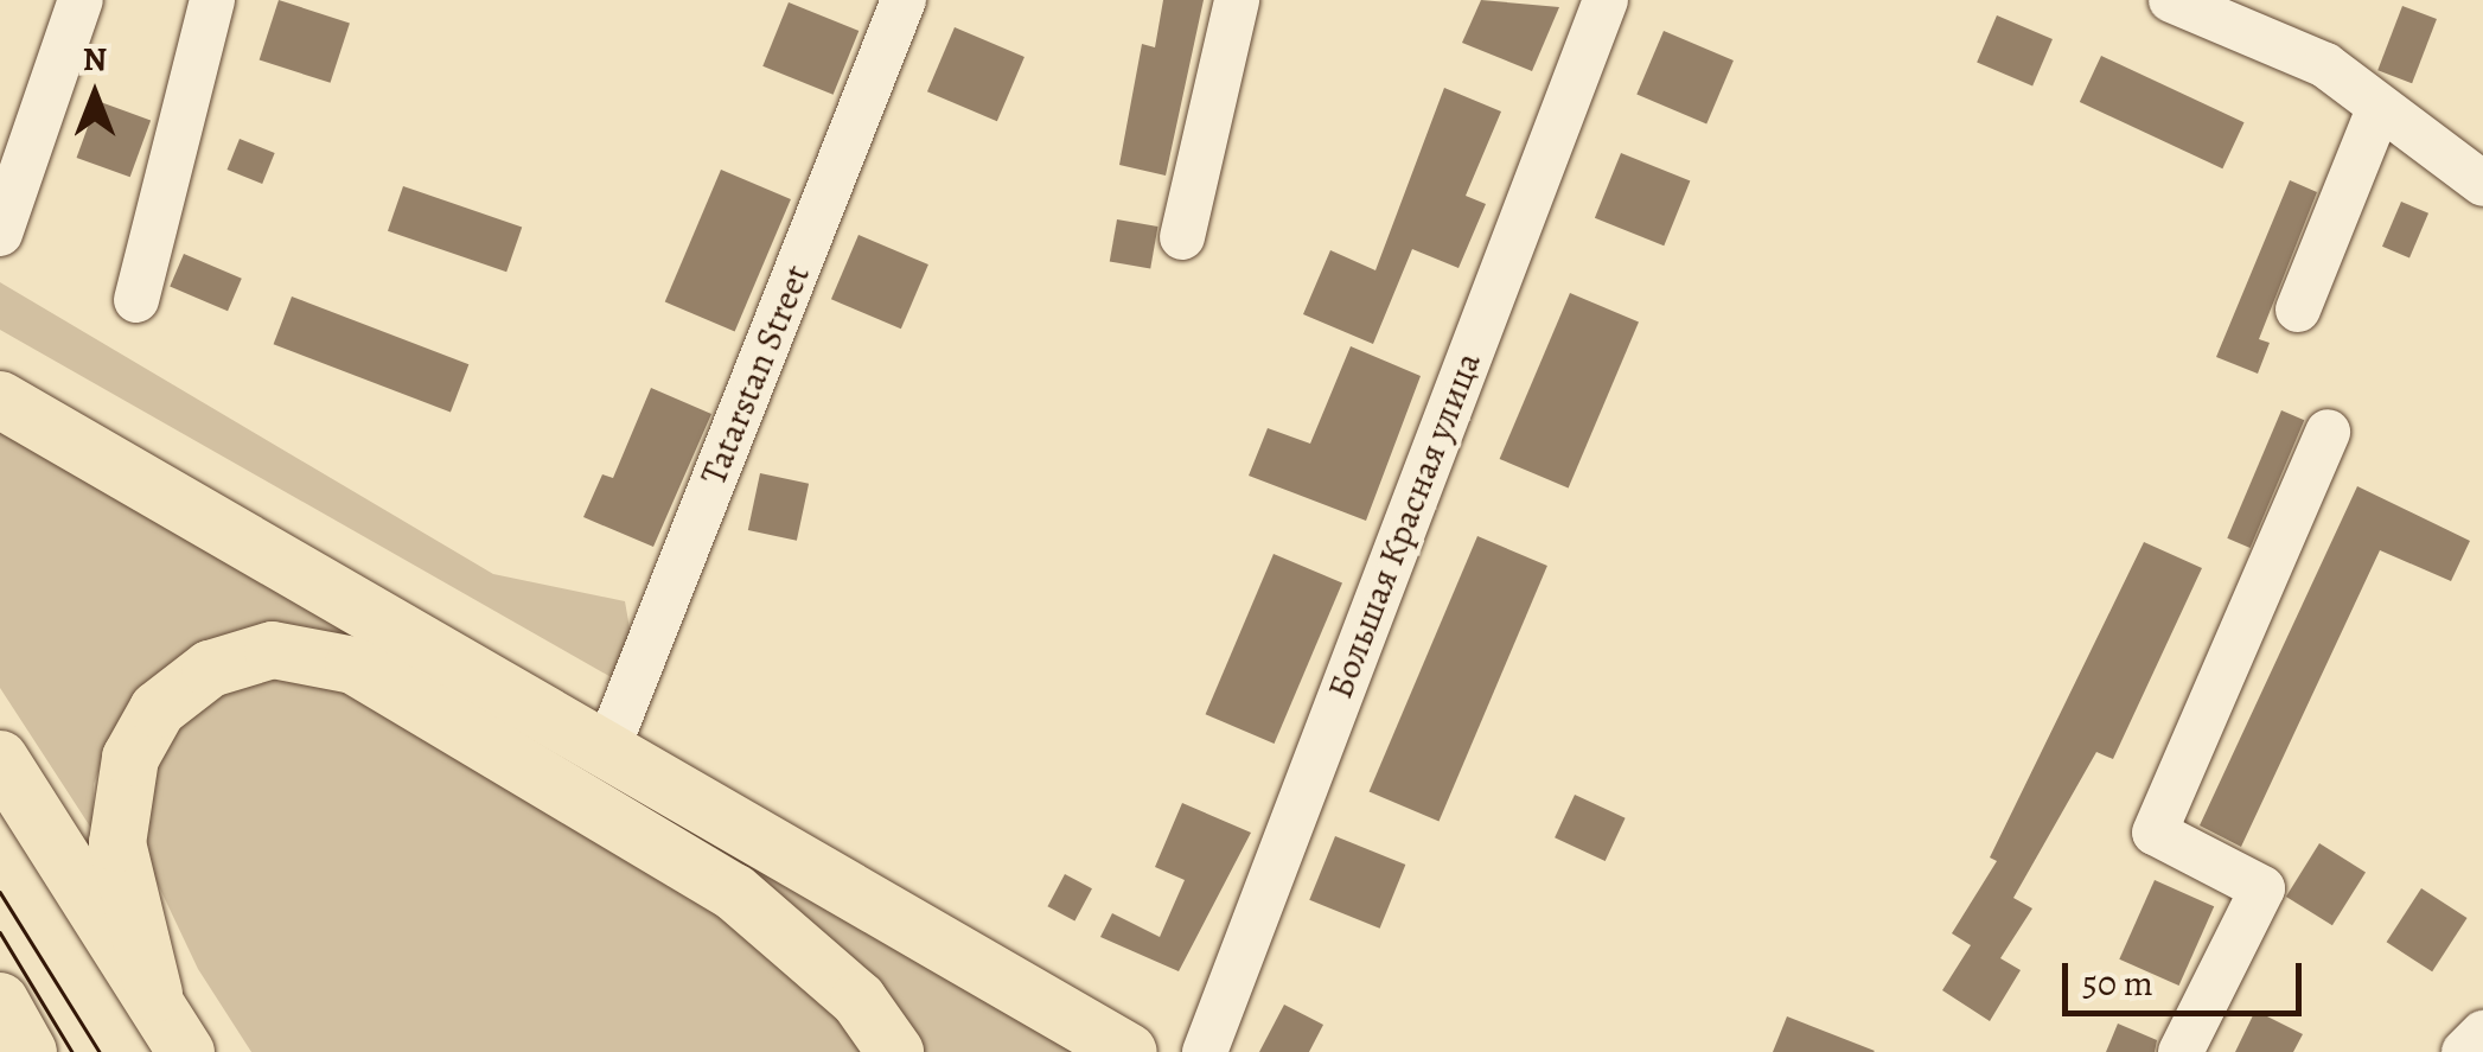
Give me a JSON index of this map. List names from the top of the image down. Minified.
{"streets":{"street":["Tatarstan Street","Большая Красная улица"]},"scale_bar":"50 m","north":"top"}
